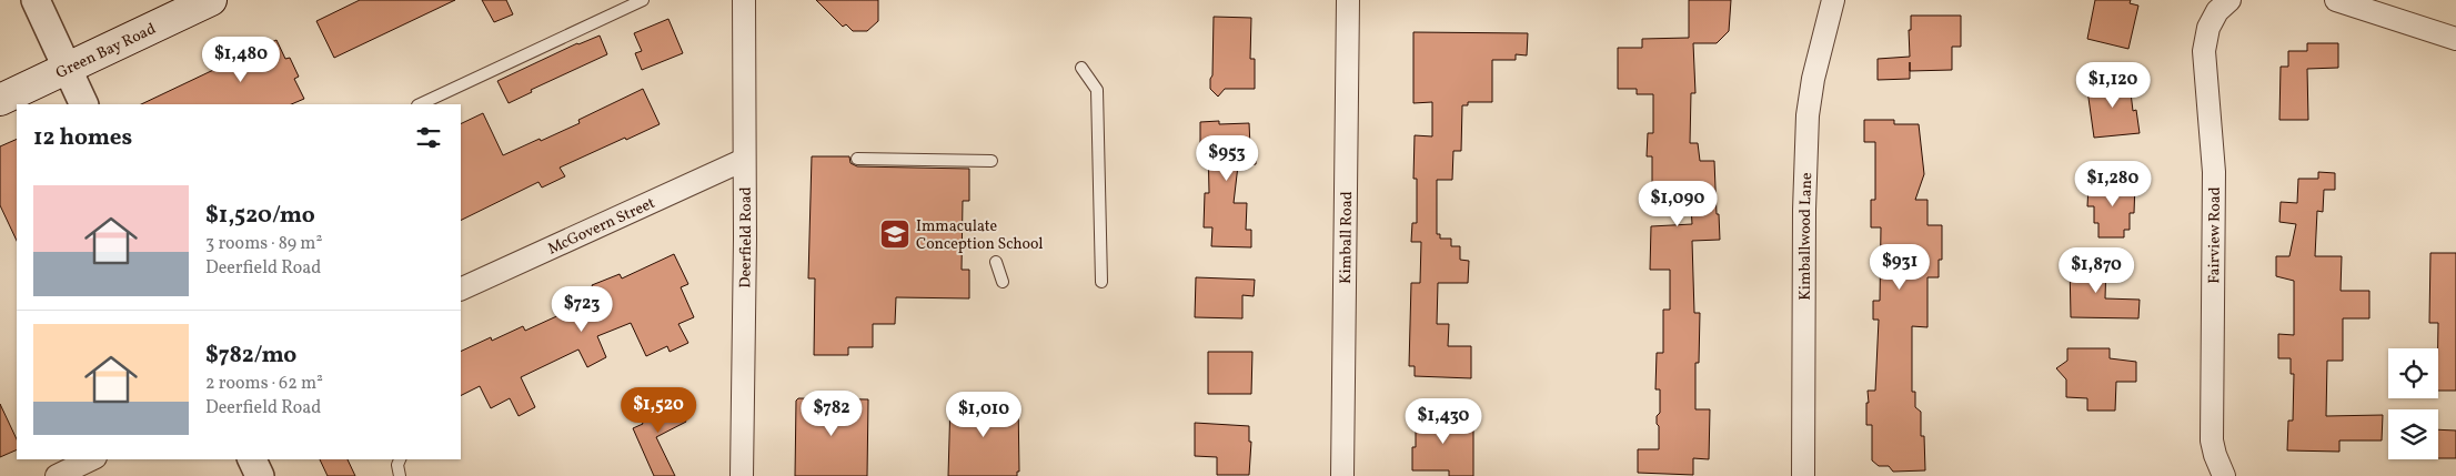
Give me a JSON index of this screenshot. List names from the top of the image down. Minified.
{"streets":{"main road":["Green Bay Road"],"street":["McGovern Street","Fairview Road","Kimballwood Lane","Deerfield Road","Kimball Road"]},"crossings":[["McGovern Street","Deerfield Road"]],"places":{"school or university":["Immaculate Conception School"]},"page":{"price":["$1,480","$1,120","$953","$1,280","$1,090","$931","$1,870","$723","$1,520","$782","$1,010","$1,430"],"heading":"12 homes","list":[{"name":"$1,520/mo","note":"3 rooms · 89 m² · Deerfield Road"},{"name":"$782/mo","note":"2 rooms · 62 m² · Deerfield Road"}]}}
